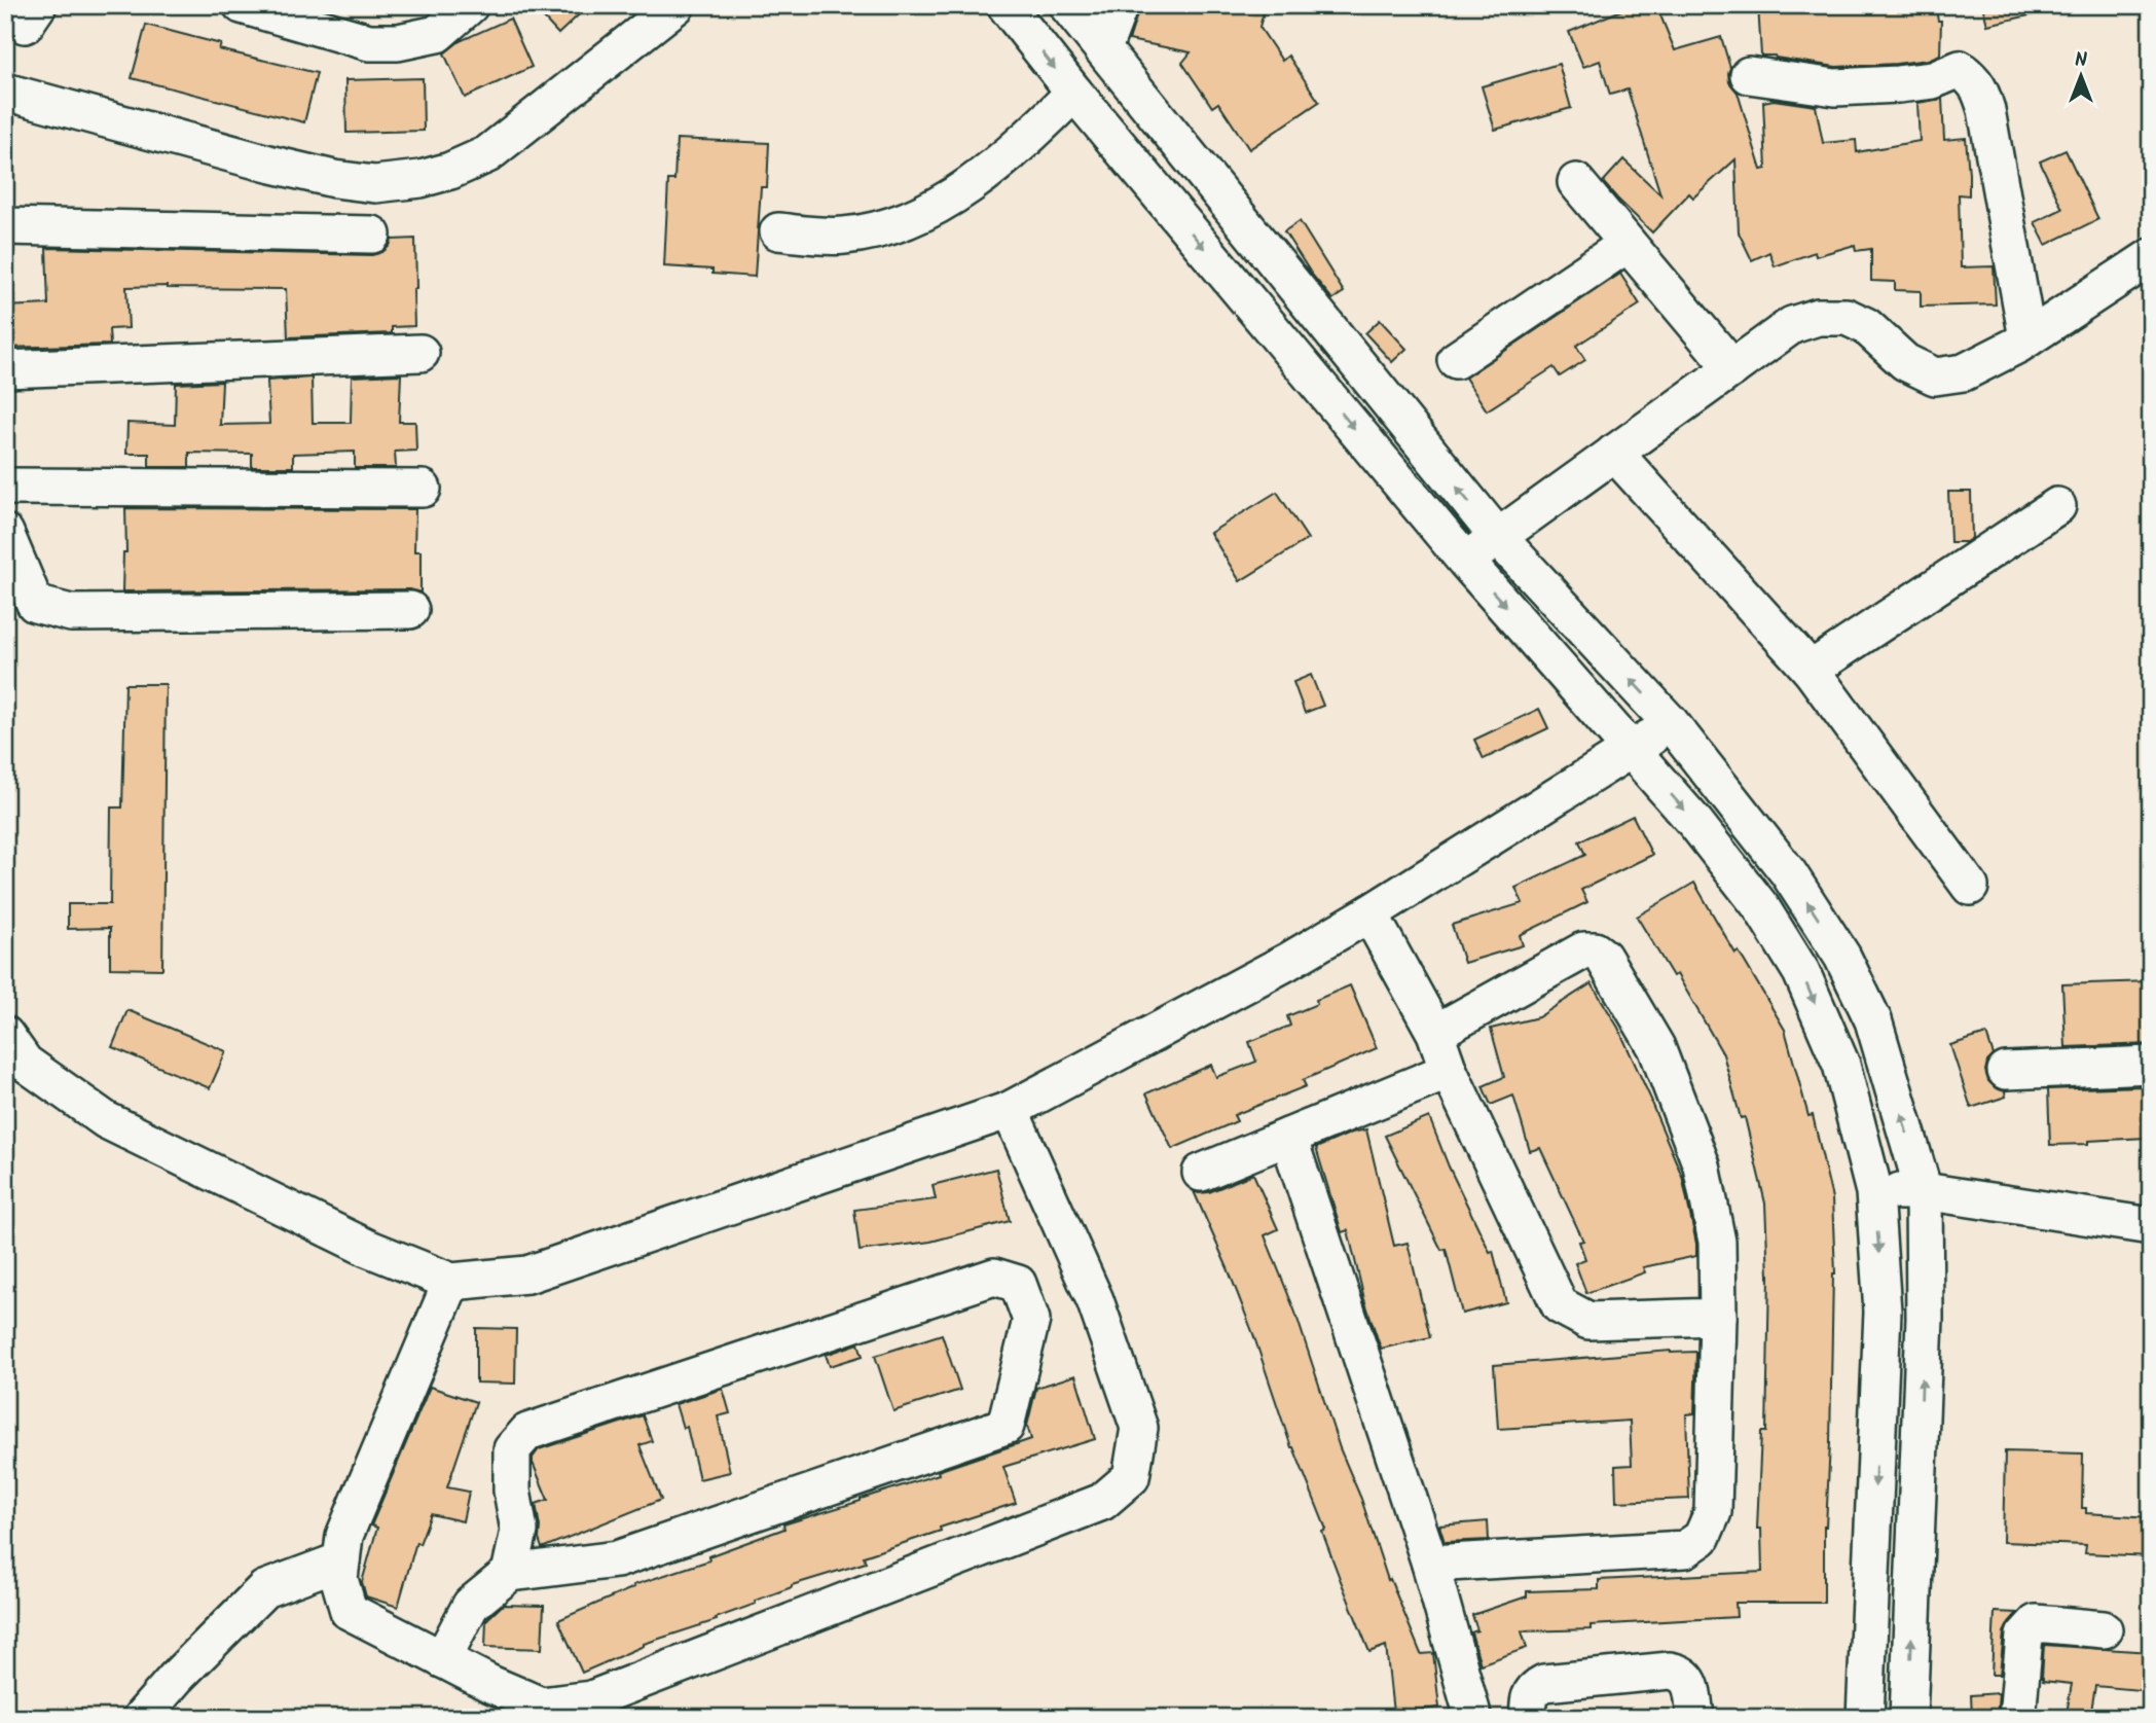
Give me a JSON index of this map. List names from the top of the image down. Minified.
{"north":"top"}
